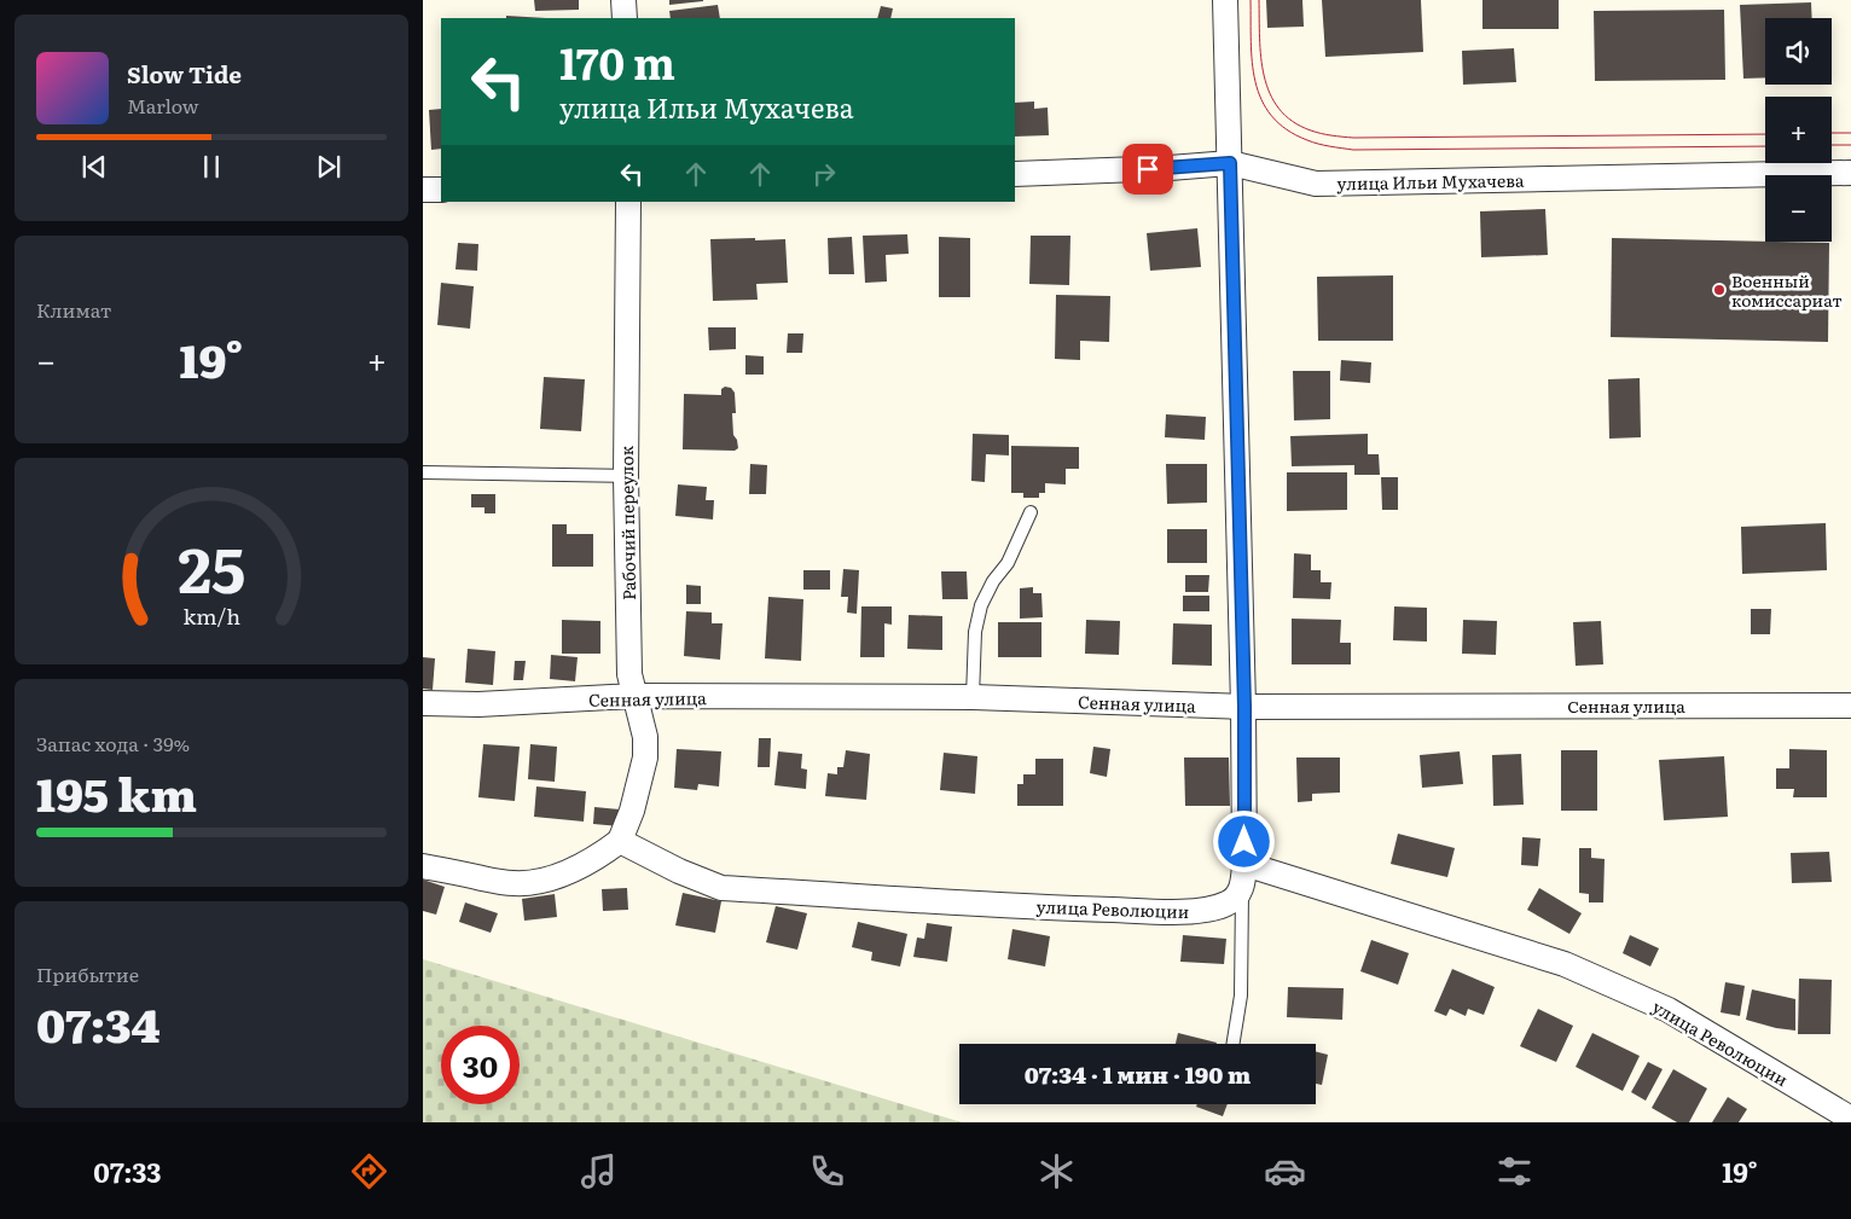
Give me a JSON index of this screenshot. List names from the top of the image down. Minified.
{"streets":{"street":["улица Ильи Мухачева","Рабочий переулок","Сенная улица","улица Революции"]},"crossings":[["Рабочий переулок","Сенная улица"],["Рабочий переулок","улица Революции"]],"places":["Военный комиссариат"],"page":{"map_buttons":["+","−"],"turn":["170 m","улица Ильи Мухачева"],"song":["Slow Tide","Marlow"],"tile":["Климат",["Запас хода · 39%","195 km"],["Прибытие","07:34"]],"heat":["−","19°","+"],"limit":"30","trip":"07:34 · 1 мин · 190 m","tabs":["07:33","19°"],"gauge":["25","km/h"]}}
